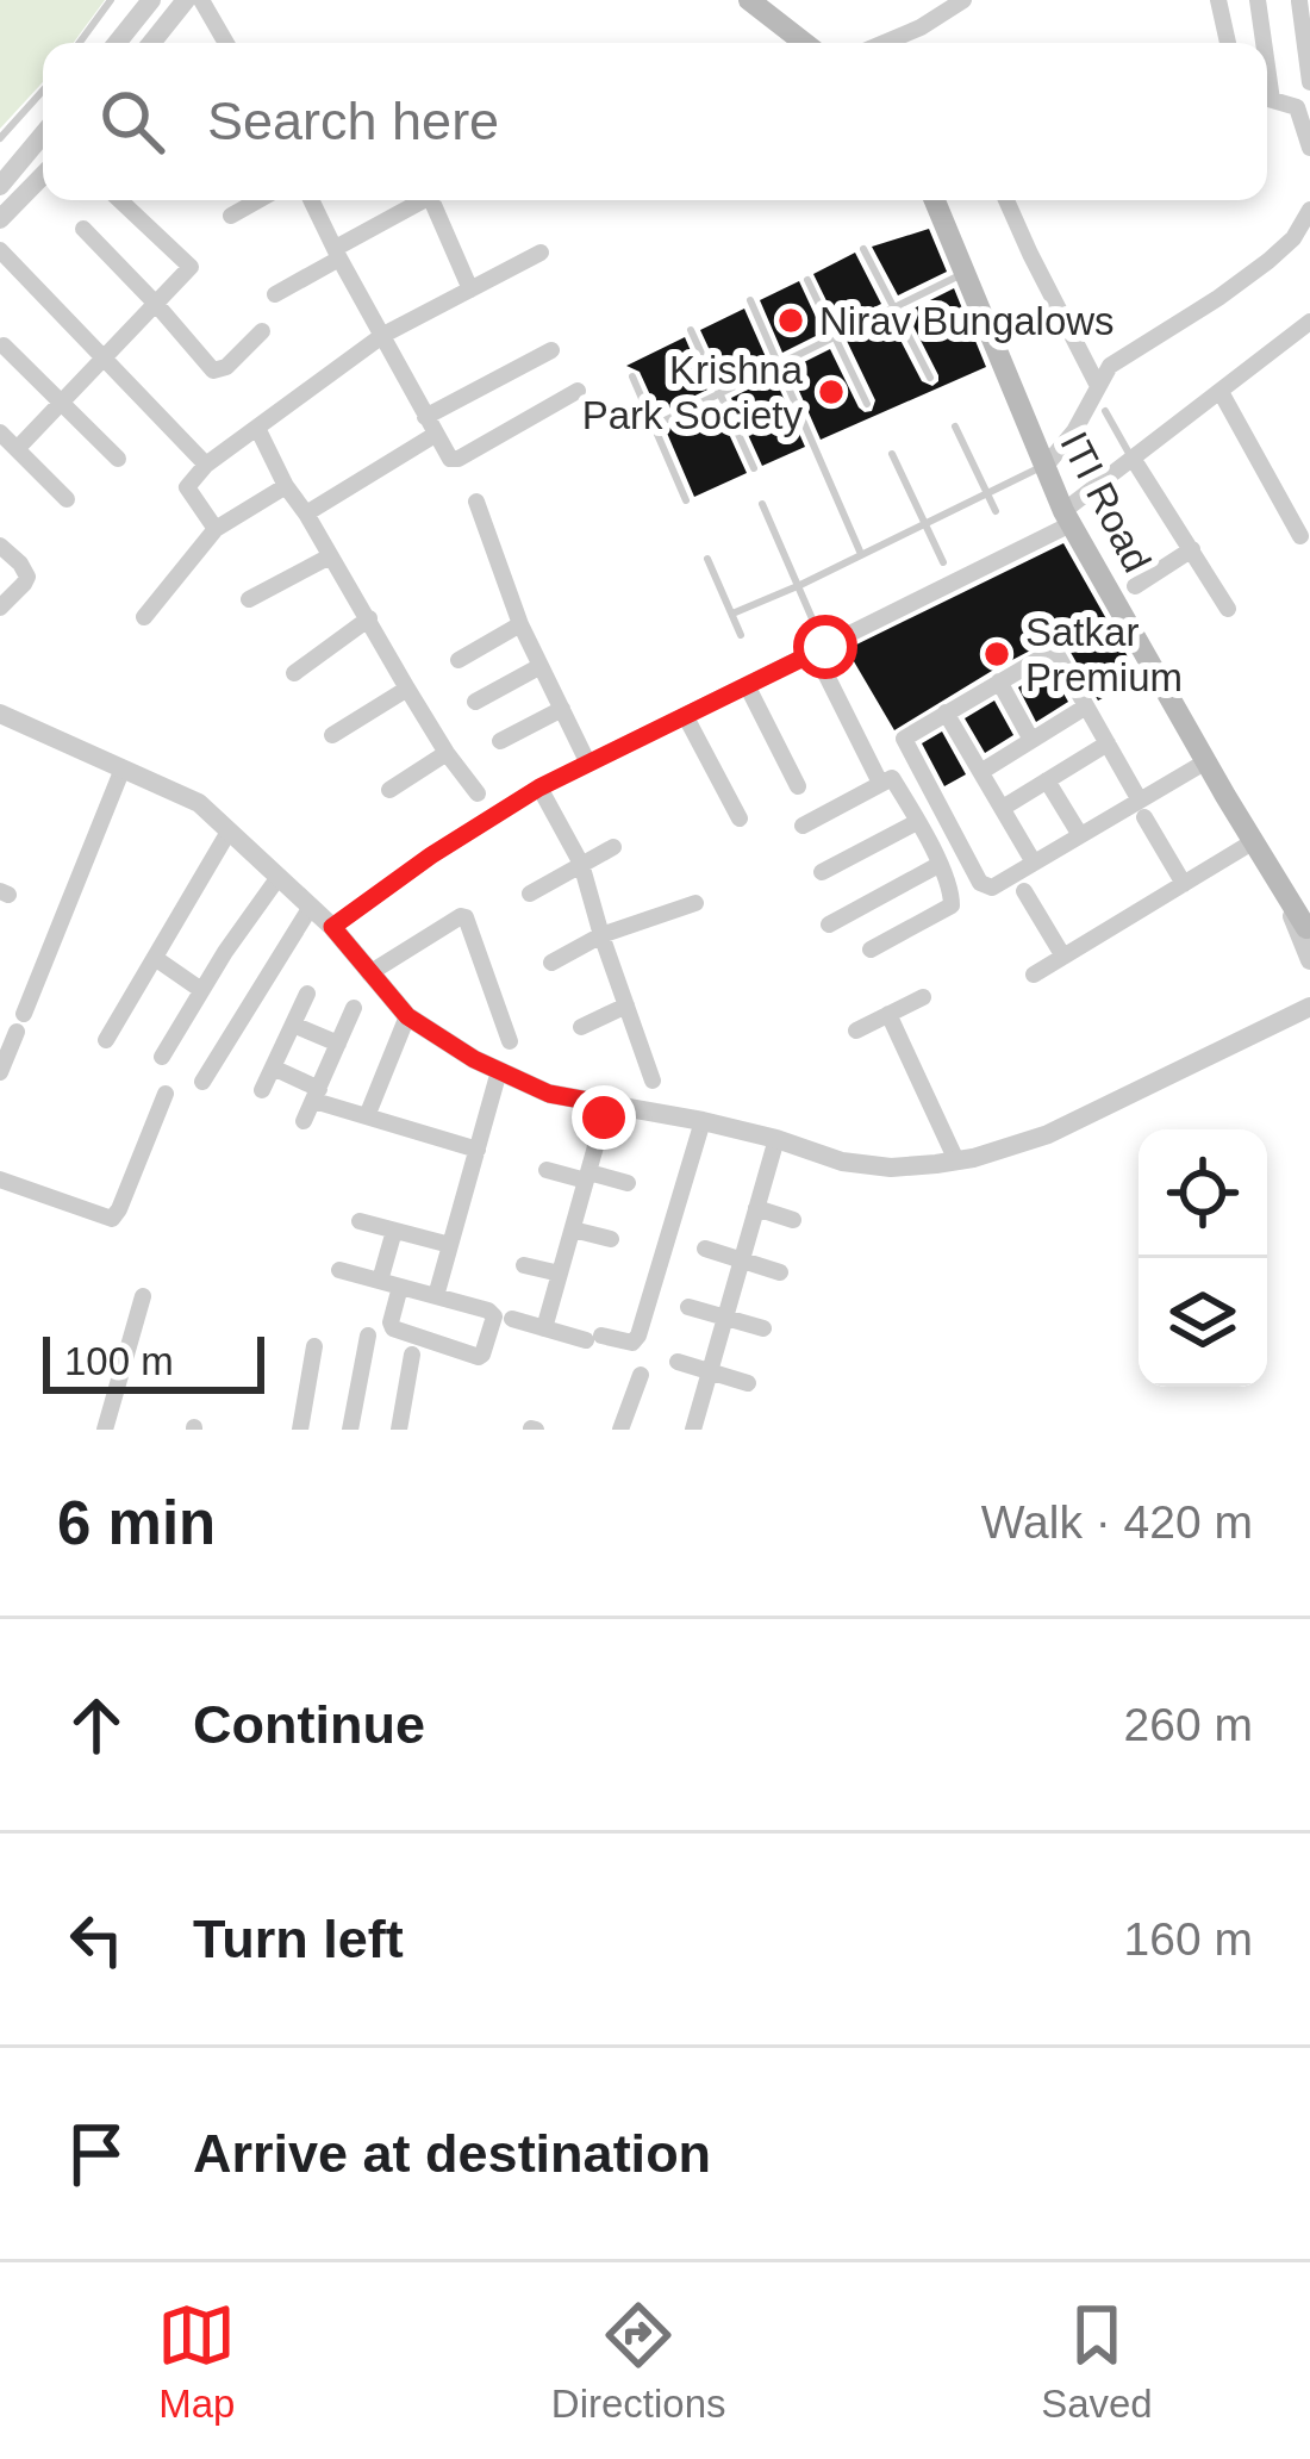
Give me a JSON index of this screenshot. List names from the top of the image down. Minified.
{"streets":{"main road":["ITI Road"]},"places":["Nirav Bungalows","Krishna Park Society","Satkar Premium"],"scale_bar":"100 m","page":{"search":"Search here","scale":"100 m","heading":["6 min","Walk · 420 m"],"list":[["Continue","260 m"],["Turn left","160 m"],"Arrive at destination"],"nav":["Map","Directions","Saved"]}}
